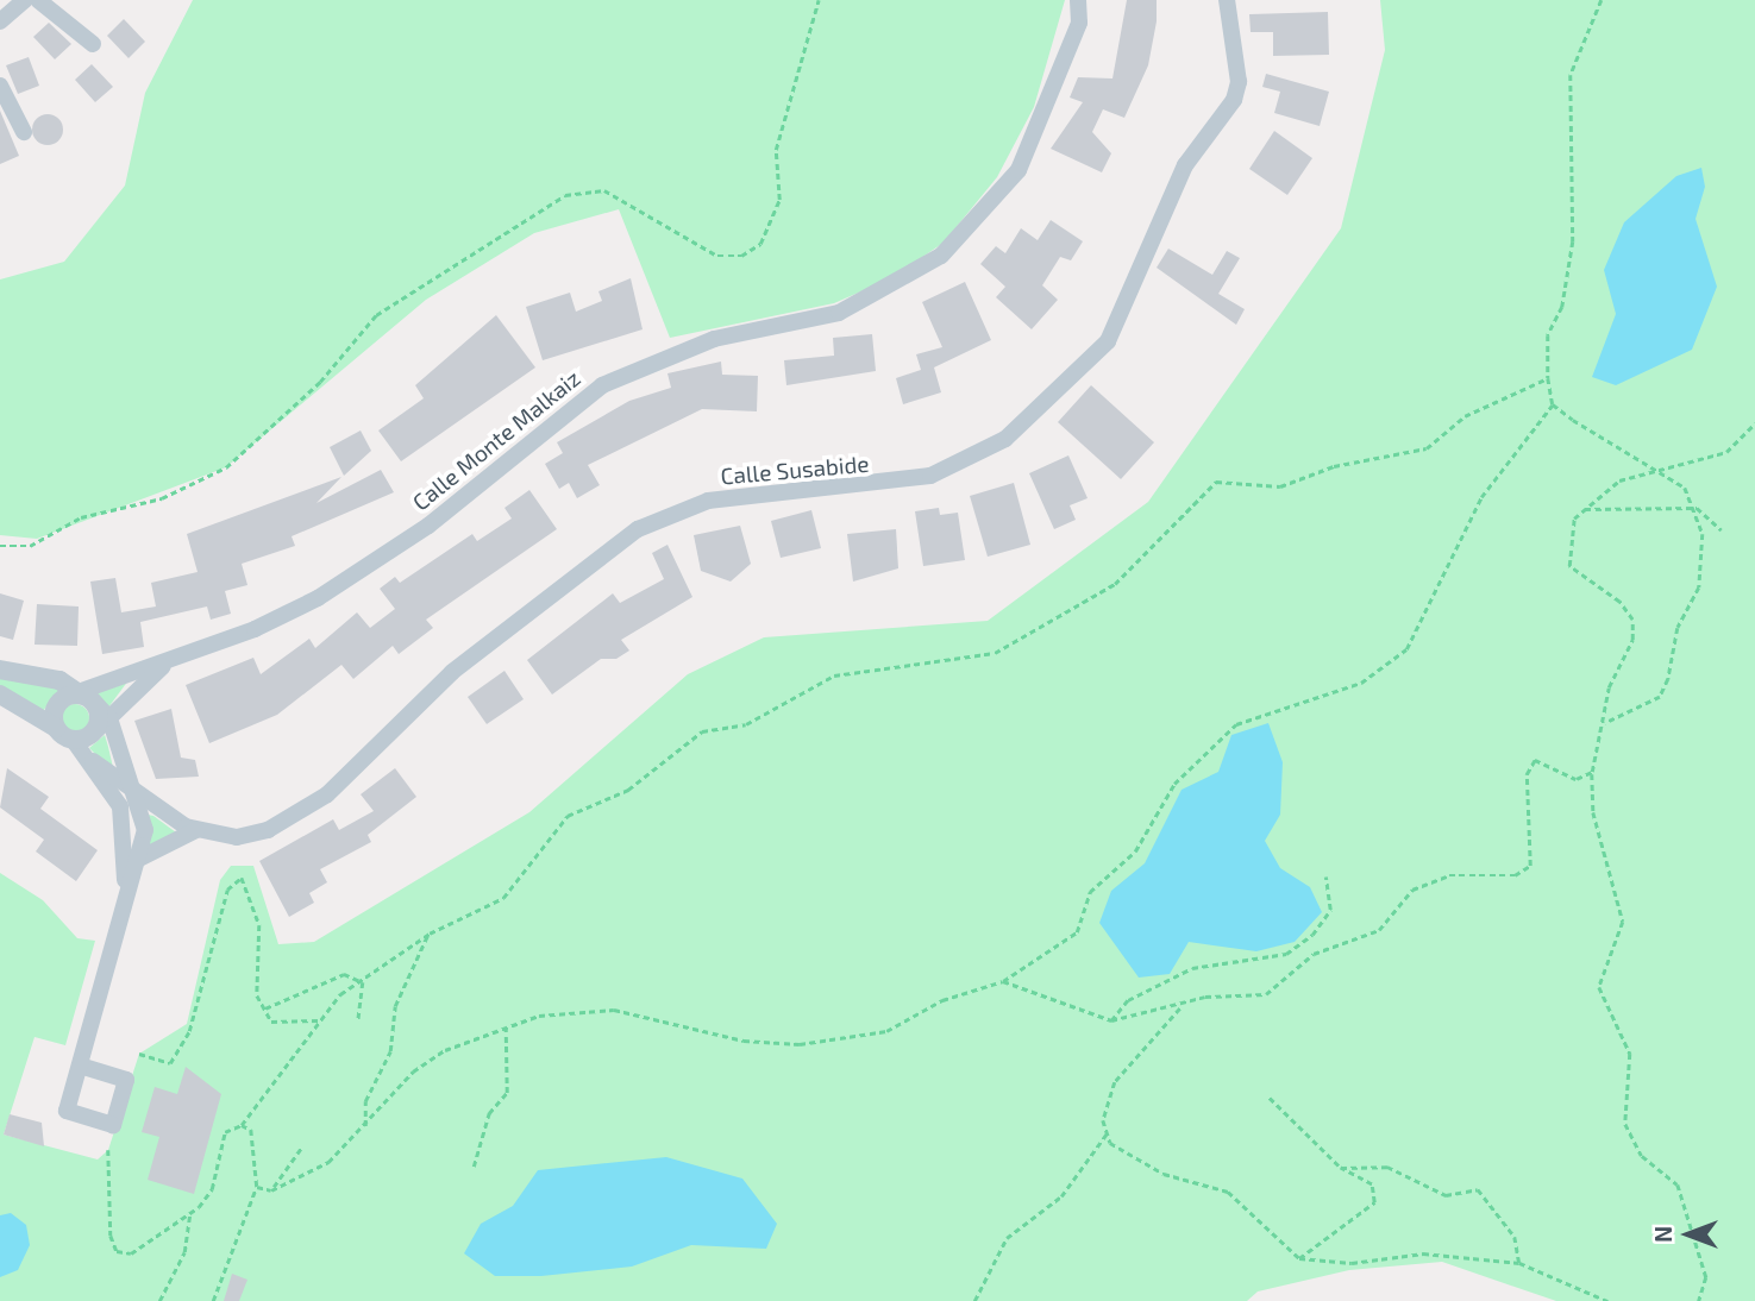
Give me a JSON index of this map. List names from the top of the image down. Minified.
{"streets":{"street":["Calle Monte Malkaiz","Calle Susabide"]},"north":"left"}
